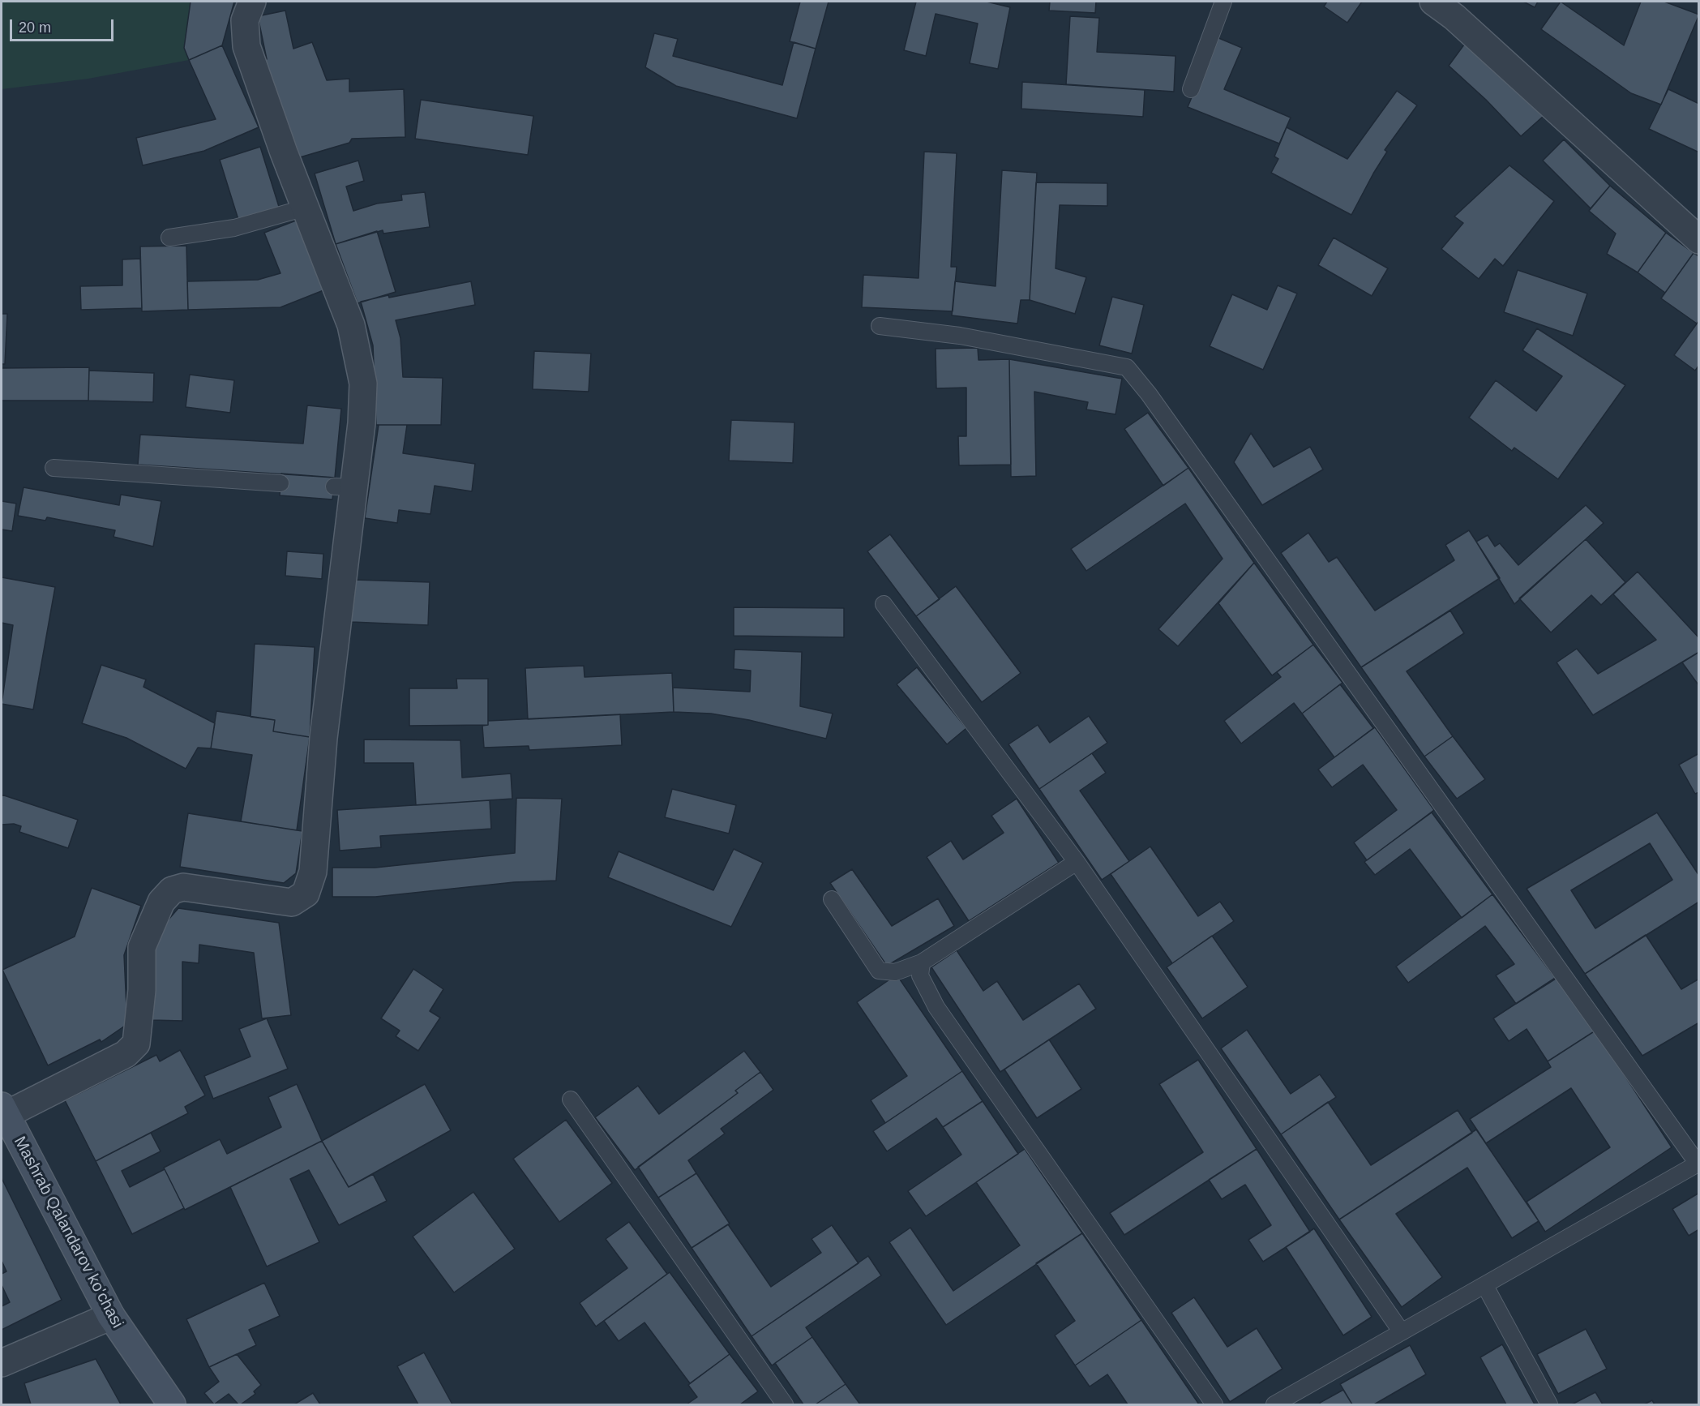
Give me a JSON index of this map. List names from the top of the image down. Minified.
{"streets":{"main road":["Mashrab Qalandarov ko'chasi"]},"scale_bar":"20 m"}
